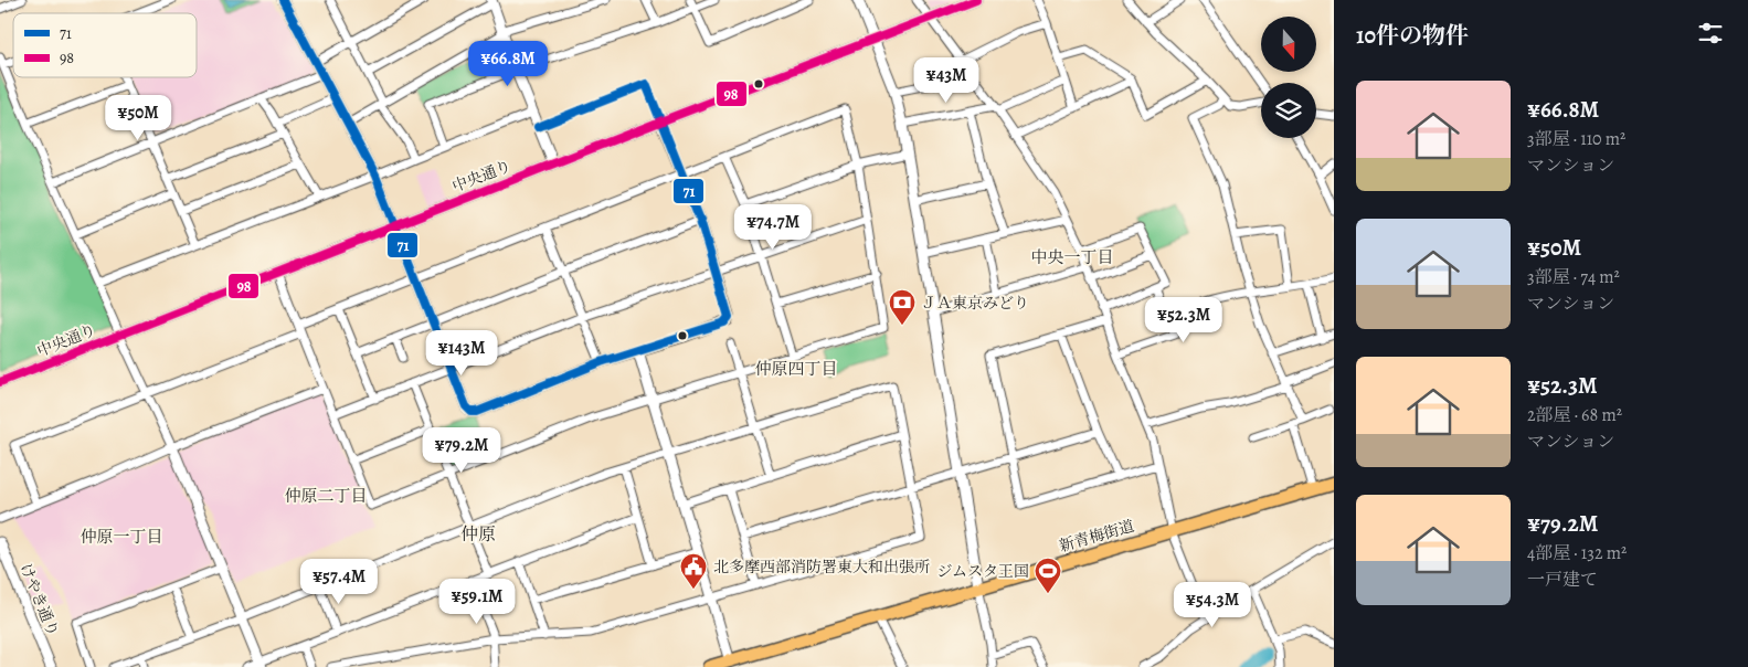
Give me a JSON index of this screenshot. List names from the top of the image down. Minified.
{"streets":{"main road":["新青梅街道"],"street":["中央通り","けやき通り"]},"districts":["中央一丁目","仲原四丁目","仲原二丁目","仲原","仲原一丁目"],"places":{"bank":["ＪＡ東京みどり"],"public building":["北多摩西部消防署東大和出張所"],"sports":["ジムスタ王国"]},"lines":["transit line 71","transit line 98"],"legend":["71","98"],"north":"bottom","page":{"heading":"10件の物件","price":["¥66.8M","¥43M","¥50M","¥74.7M","¥52.3M","¥143M","¥79.2M","¥57.4M","¥59.1M","¥54.3M"],"list":[{"name":"¥66.8M","note":"3部屋 · 110 m² · マンション"},{"name":"¥50M","note":"3部屋 · 74 m² · マンション"},{"name":"¥52.3M","note":"2部屋 · 68 m² · マンション"},{"name":"¥79.2M","note":"4部屋 · 132 m² · 一戸建て"}]}}
